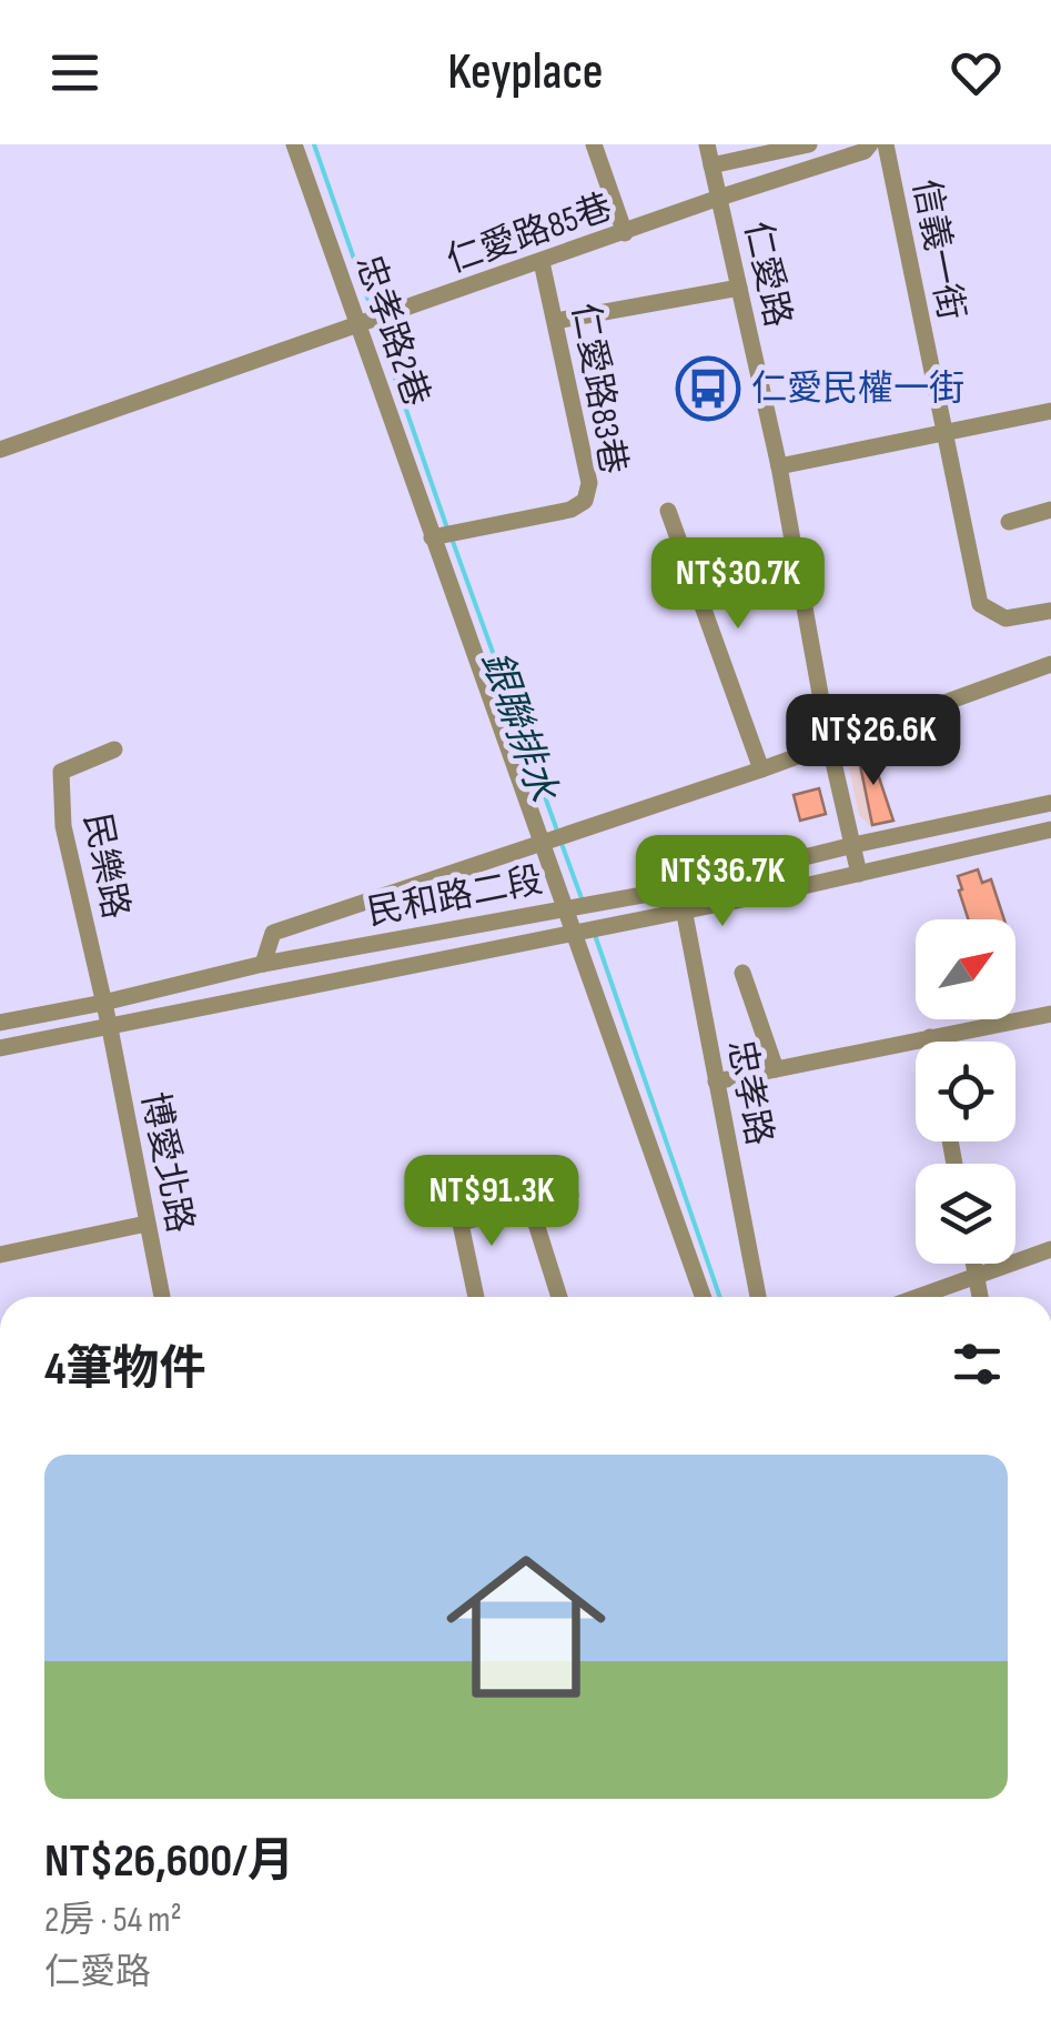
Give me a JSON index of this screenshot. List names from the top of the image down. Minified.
{"streets":{"street":["仁愛路85巷","信義一街","仁愛路","忠孝路2巷","仁愛路83巷","民樂路","民和路二段","忠孝路","博愛北路"]},"crossings":[["仁愛路85巷","仁愛路"],["仁愛路85巷","忠孝路2巷"],["仁愛路85巷","仁愛路83巷"],["仁愛路","民和路二段"],["忠孝路2巷","仁愛路83巷"],["忠孝路2巷","民和路二段"],["民樂路","民和路二段"],["民樂路","博愛北路"],["民和路二段","忠孝路"],["民和路二段","博愛北路"]],"water":["銀聯排水"],"places":{"bus stop":["仁愛民權一街"]},"north":"top right","page":{"header":"Keyplace","price":["NT$30.7K","NT$26.6K","NT$36.7K","NT$91.3K"],"heading":"4筆物件","list":[{"name":"NT$26,600/月","note":"2房 · 54 m² · 仁愛路"}]}}
